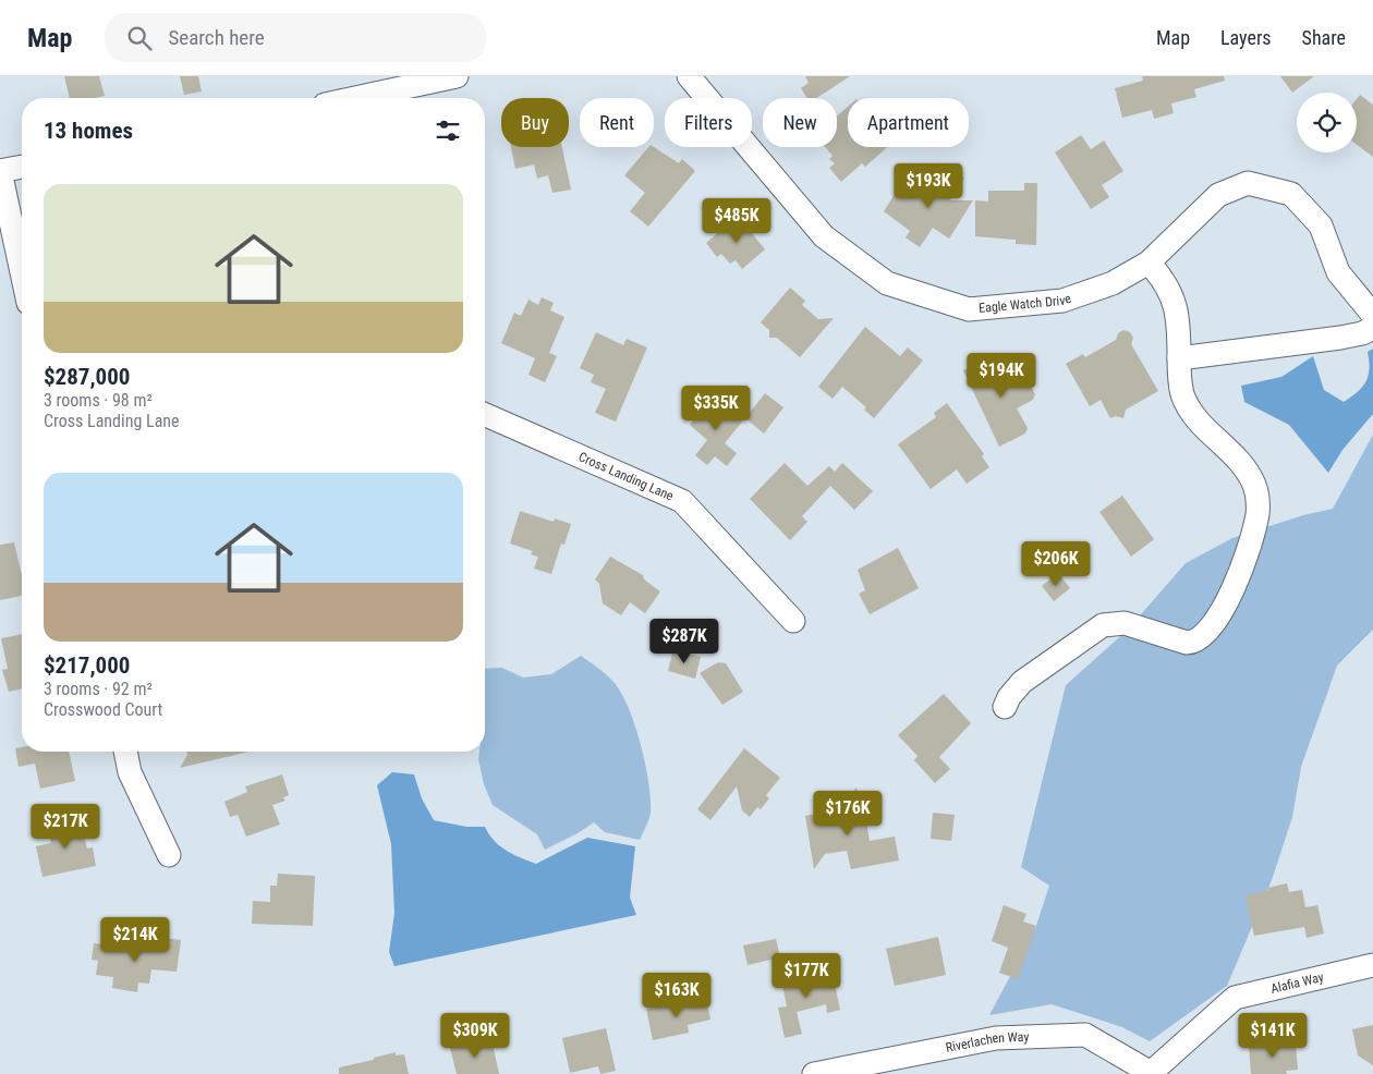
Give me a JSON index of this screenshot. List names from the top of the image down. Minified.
{"streets":{"street":["Eagle Watch Drive","Cross Landing Lane","Alafia Way","Riverlachen Way"]},"crossings":[["Alafia Way","Riverlachen Way"]],"page":{"header":"Map","search":"Search here","nav":["Map","Layers","Share"],"chip":["Buy","Rent","Filters","New","Apartment"],"heading":"13 homes","price":["$193K","$485K","$194K","$335K","$206K","$287K","$176K","$217K","$214K","$177K","$163K","$309K","$141K"],"list":[{"name":"$287,000","note":"3 rooms · 98 m² · Cross Landing Lane"},{"name":"$217,000","note":"3 rooms · 92 m² · Crosswood Court"}]}}
